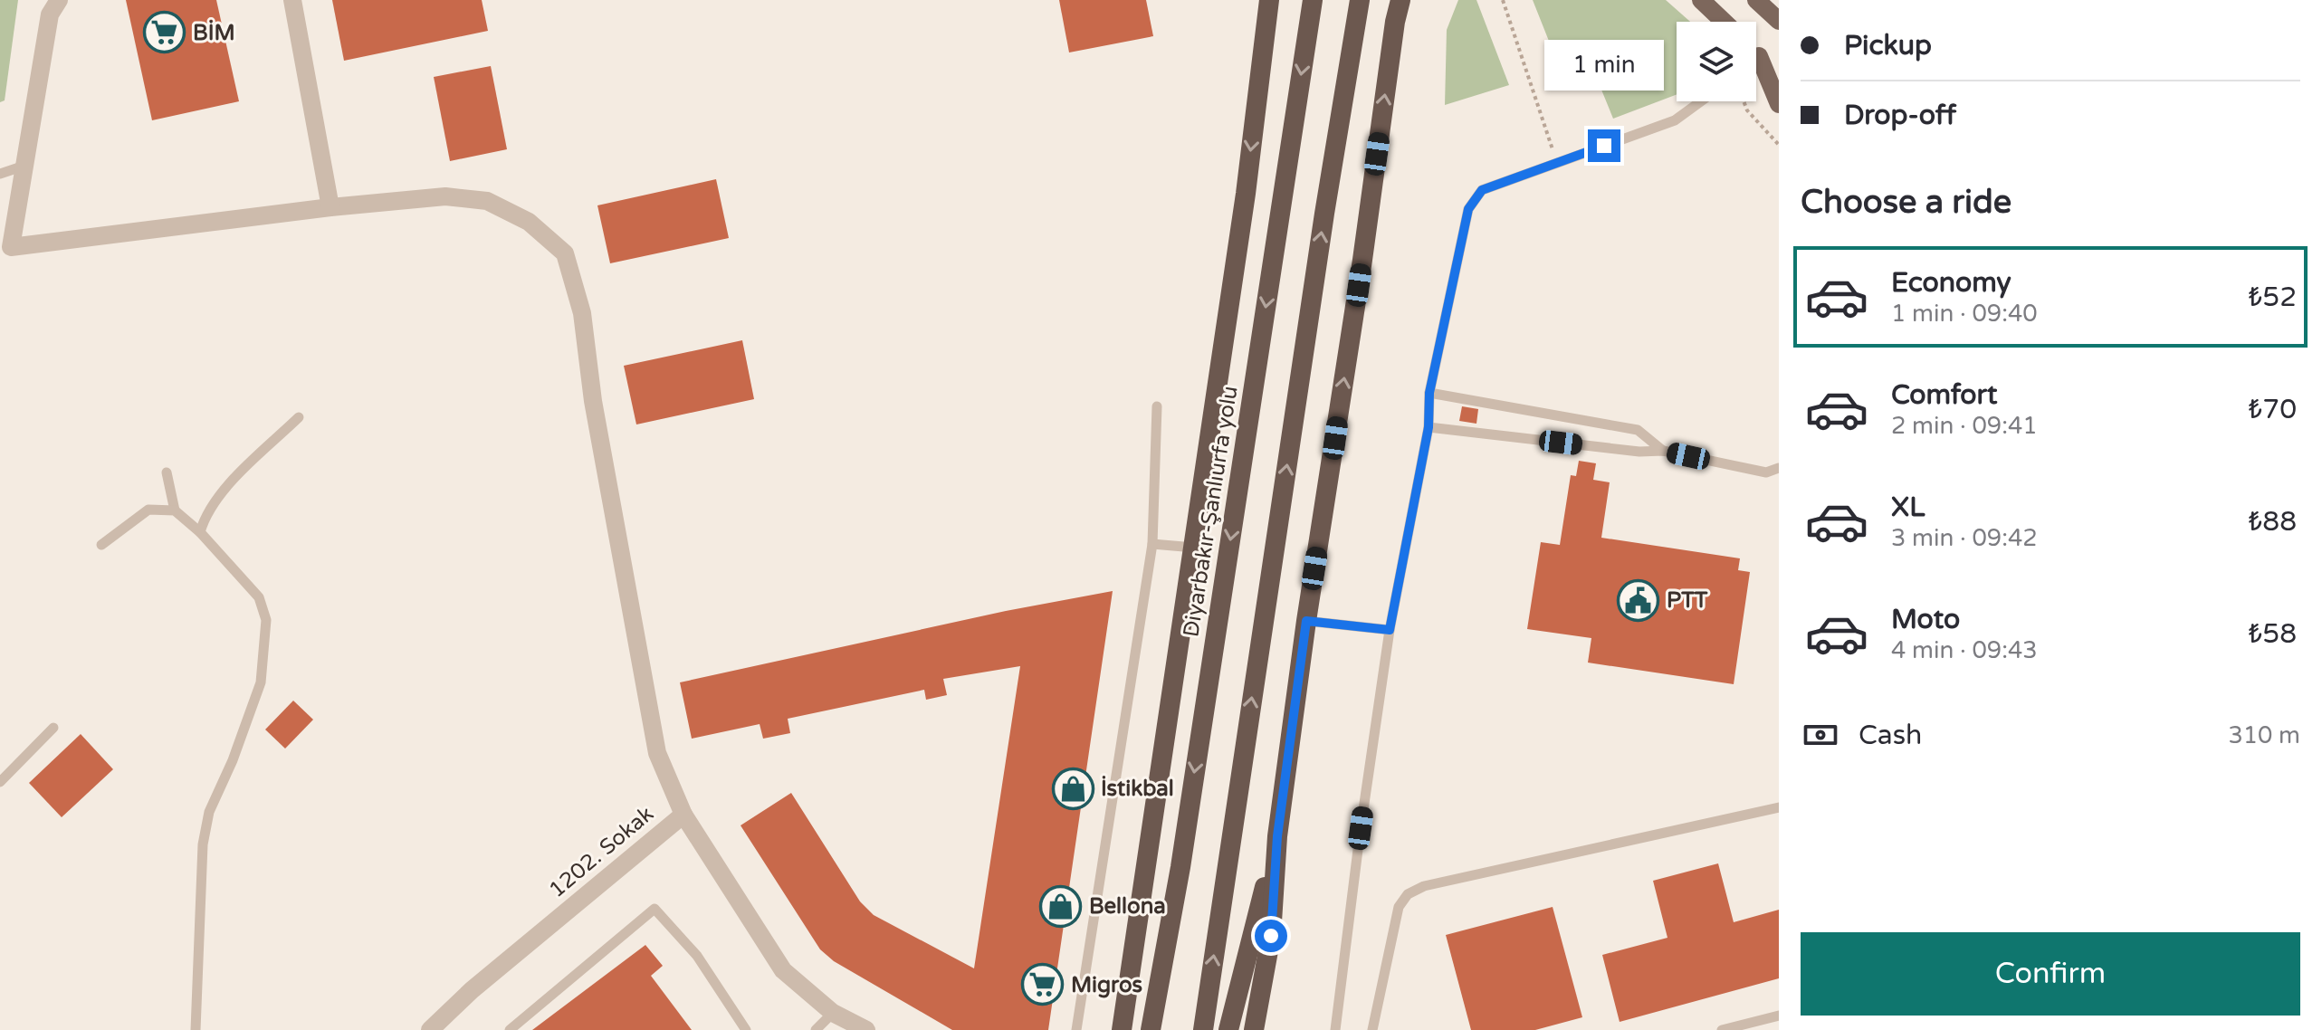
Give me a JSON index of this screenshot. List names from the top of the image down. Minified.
{"streets":{"highway":["Diyarbakır-Şanlıurfa yolu"],"street":["1202. Sokak"]},"places":{"supermarket":["BİM","Migros"],"public building":["PTT"],"shop":["İstikbal","Bellona"]},"page":{"banner":["Pickup","Drop-off"],"bubble":"1 min","heading":"Choose a ride","list":[{"name":"Economy","note":"1 min · 09:40","value":"₺52"},{"name":"Comfort","note":"2 min · 09:41","value":"₺70"},{"name":"XL","note":"3 min · 09:42","value":"₺88"},{"name":"Moto","note":"4 min · 09:43","value":"₺58"}],"pay":["Cash","310 m"],"buttons":"Confirm"}}
